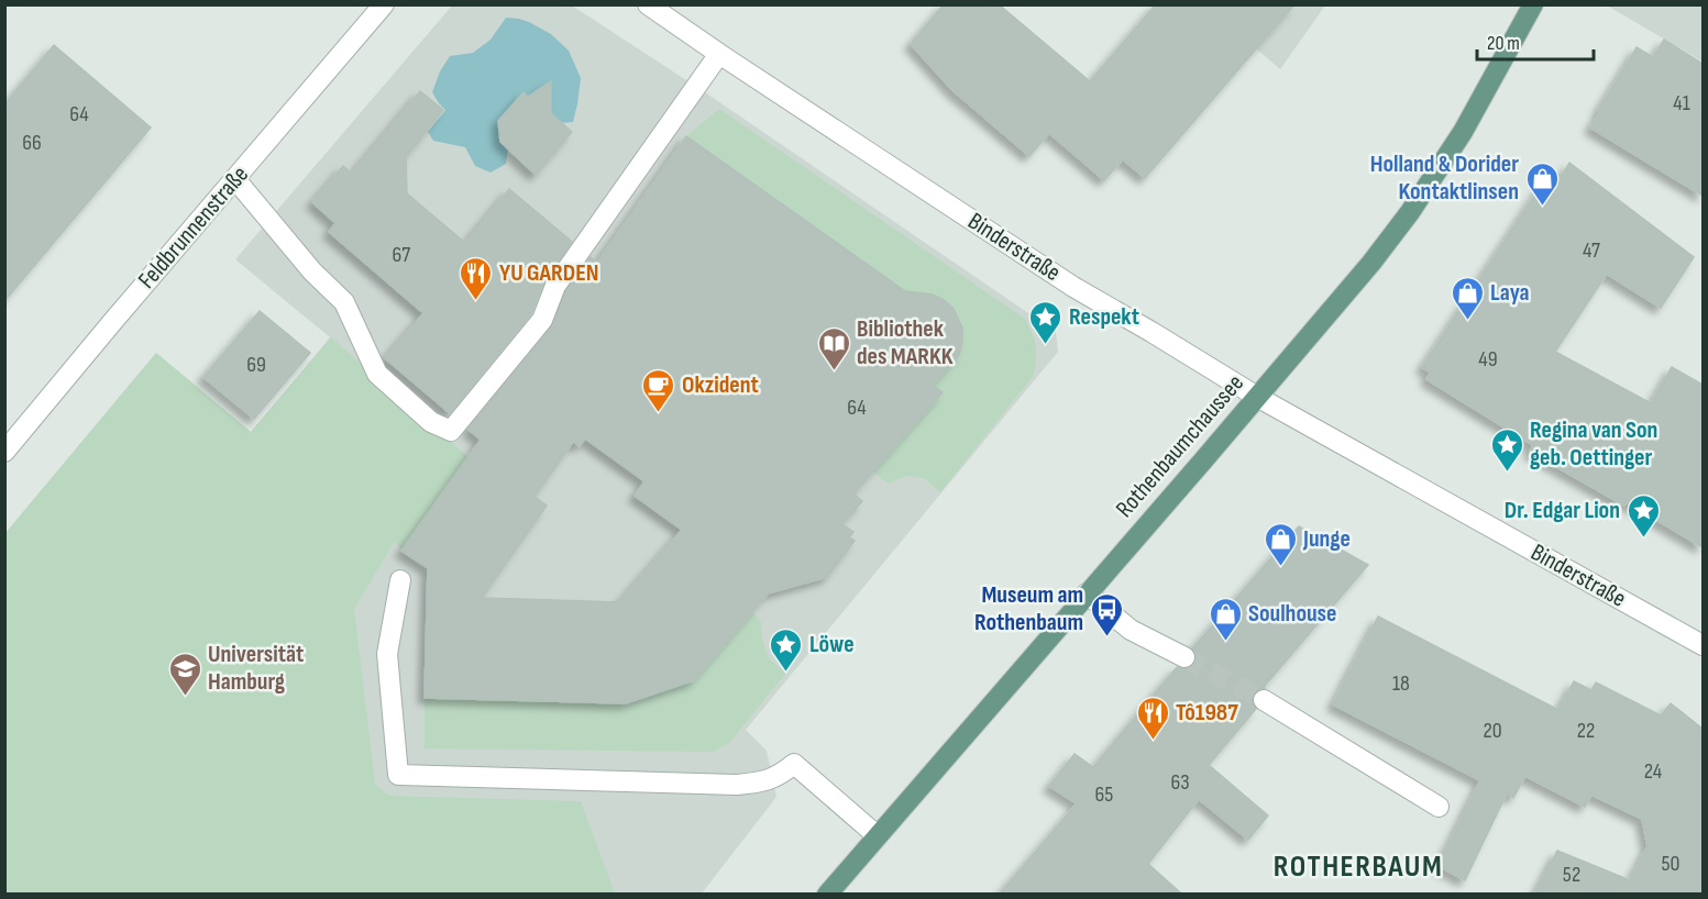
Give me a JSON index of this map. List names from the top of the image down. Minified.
{"streets":{"main road":["Rothenbaumchaussee"],"street":["Feldbrunnenstraße","Binderstraße"]},"crossings":[["Binderstraße","Rothenbaumchaussee"]],"districts":["ROTHERBAUM"],"places":{"shop":["Holland & Dorider Kontaktlinsen","Laya","Junge","Soulhouse"],"restaurant":["YU GARDEN","Tô1987"],"place":["Respekt","Regina van Son geb. Oettinger","Dr. Edgar Lion","Löwe"],"library":["Bibliothek des MARKK"],"cafe":["Okzident"],"bus stop":["Museum am Rothenbaum"],"school or university":["Universität Hamburg"]},"house_numbers":["41","64","66","47","67","49","69","64","18","20","22","24","63","65","50","52"],"scale_bar":"20 m"}
